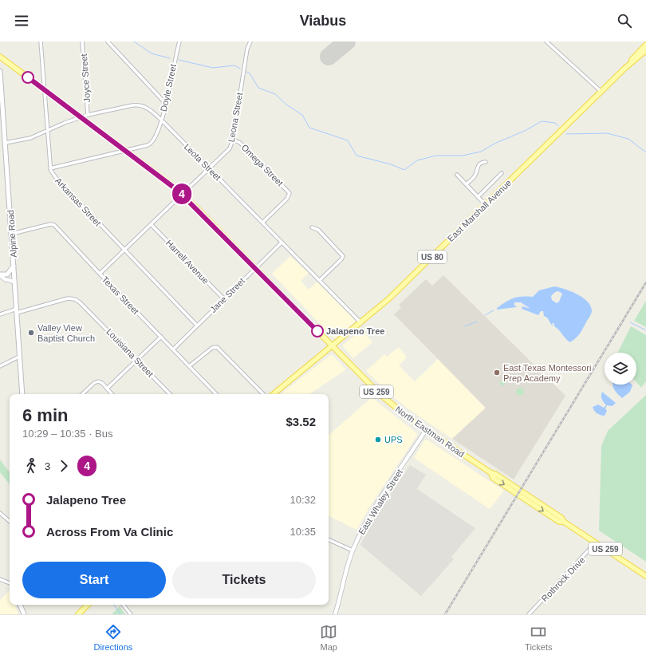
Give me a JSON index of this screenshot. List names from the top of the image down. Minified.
{"streets":{"main road":["East Marshall Avenue","Alpine Road","US 80","US 259","North Eastman Road"],"street":["Joyce Street","Doyle Street","Leona Street","Leota Street","Omega Street","Arkansas Street","Harrell Avenue","Texas Street","Jane Street","Louisiana Street","East Whaley Street","Rothrock Drive"]},"crossings":[["Joyce Street","Leota Street"],["Doyle Street","Leota Street"],["Doyle Street","Arkansas Street"],["Doyle Street","North Eastman Road"],["Leona Street","Leota Street"],["Leona Street","Omega Street"],["Leona Street","Arkansas Street"],["Leona Street","Harrell Avenue"],["Leona Street","Texas Street"],["Leona Street","North Eastman Road"],["Leota Street","Omega Street"],["Leota Street","Arkansas Street"],["Leota Street","East Marshall Avenue"],["Leota Street","Alpine Road"],["Leota Street","Jane Street"],["Leota Street","North Eastman Road"],["Arkansas Street","Jane Street"],["Arkansas Street","North Eastman Road"],["East Marshall Avenue","North Eastman Road"],["Alpine Road","Texas Street"],["Alpine Road","Louisiana Street"],["Harrell Avenue","Jane Street"],["Texas Street","Jane Street"],["Jane Street","North Eastman Road"],["US 259","North Eastman Road"],["US 259","Rothrock Drive"],["North Eastman Road","East Whaley Street"],["North Eastman Road","Rothrock Drive"]],"places":["Jalapeno Tree","Valley View Baptist Church","East Texas Montessori Prep Academy","UPS"],"lines":["bus line 4"],"page":{"header":"Viabus","on_map":"4","heading":["6 min","10:29 – 10:35 · Bus","$3.52"],"legs":["3","4"],"list":[{"name":"Jalapeno Tree","value":"10:32"},{"name":"Across From Va Clinic","value":"10:35"}],"buttons":["Start","Tickets"],"tabs":["Directions","Map","Tickets"]}}
